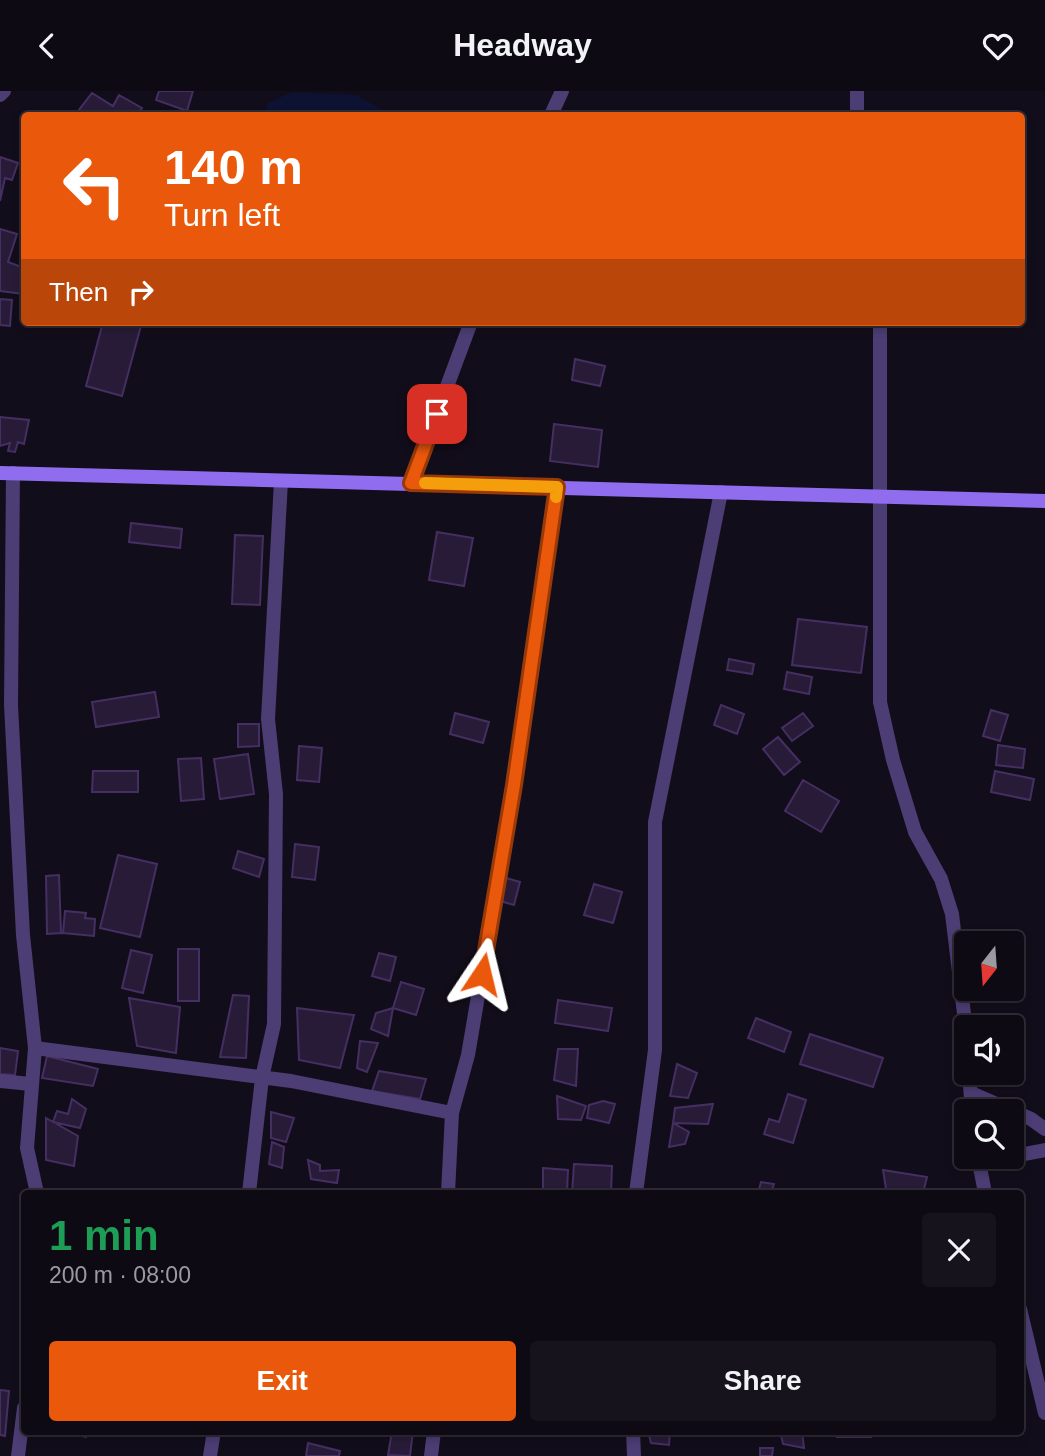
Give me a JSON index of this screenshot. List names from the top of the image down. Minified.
{"north":"bottom","page":{"header":"Headway","turn":["140 m","Turn left"],"then":"Then","heading":["1 min","200 m · 08:00"],"buttons":["Exit","Share"]}}
